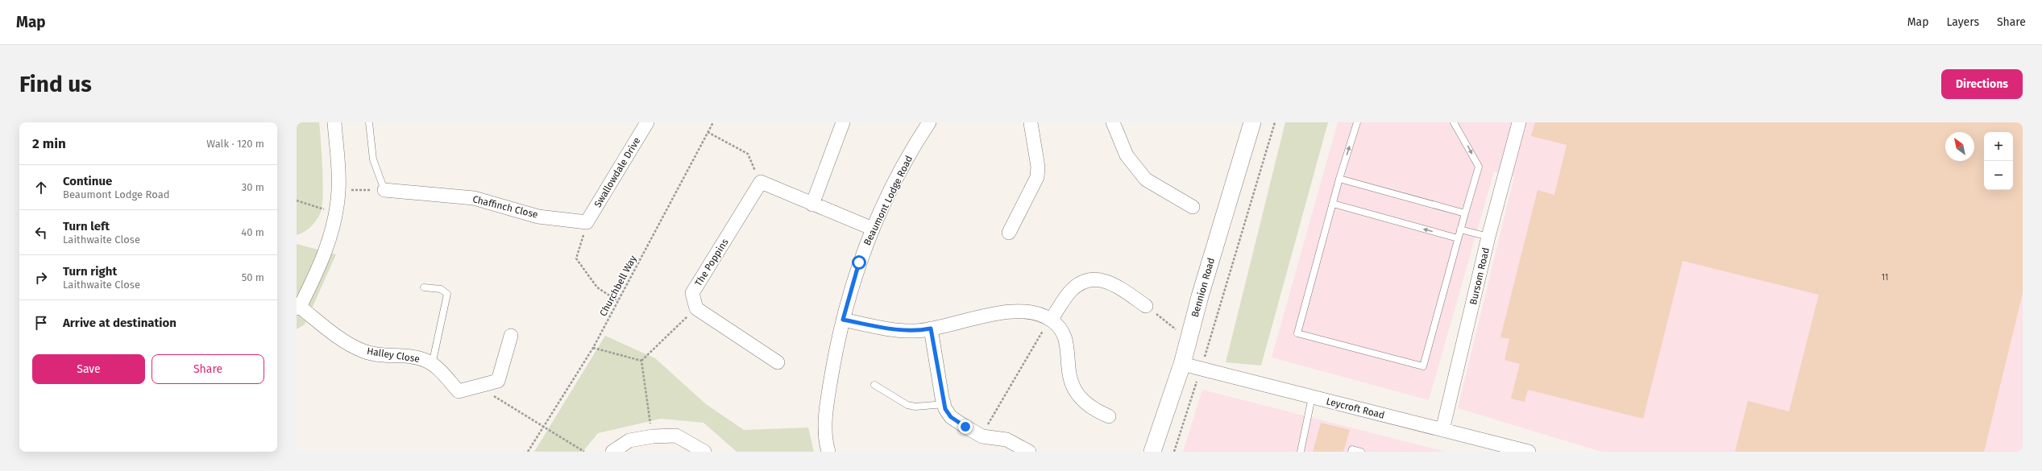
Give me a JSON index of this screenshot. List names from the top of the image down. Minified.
{"streets":{"street":["Swallowdale Drive","Beaumont Lodge Road","Chaffinch Close","The Poppins","Bursom Road","Bennion Road","Halley Close","Leycroft Road"],"path":["Churchbell Way"]},"crossings":[["Swallowdale Drive","Chaffinch Close"],["Bursom Road","Leycroft Road"],["Bennion Road","Leycroft Road"]],"house_numbers":["11"],"north":"top left","page":{"header":"Map","nav":["Map","Layers","Share"],"buttons":["Directions",["Save","Share"]],"title":"Find us","heading":["2 min","Walk · 120 m"],"map_buttons":["+","−"],"list":[["Continue","Beaumont Lodge Road","30 m"],["Turn left","Laithwaite Close","40 m"],["Turn right","Laithwaite Close","50 m"],"Arrive at destination"]}}
